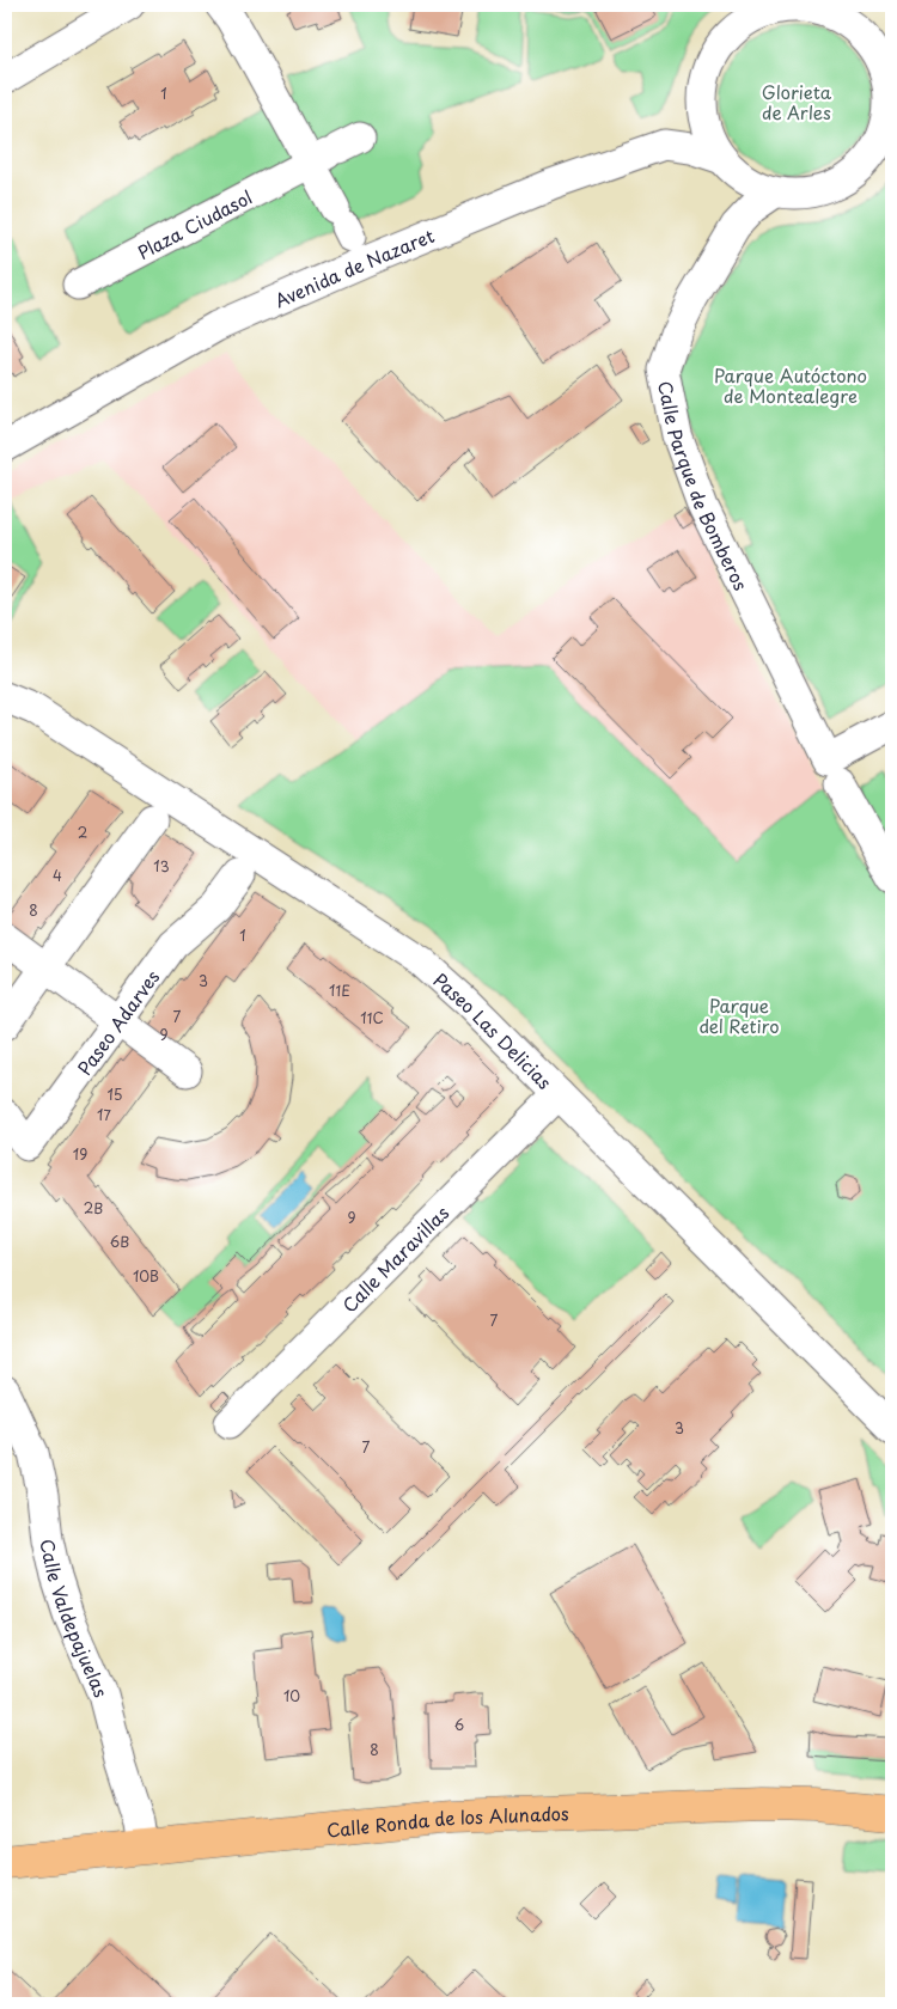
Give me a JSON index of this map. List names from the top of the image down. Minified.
{"streets":{"main road":["Calle Ronda de los Alunados"],"street":["Plaza Ciudasol","Avenida de Nazaret","Calle Parque de Bomberos","Paseo Adarves","Paseo Las Delicias","Calle Maravillas","Calle Valdepajuelas"]},"crossings":[["Avenida de Nazaret","Calle Parque de Bomberos"],["Paseo Las Delicias","Calle Maravillas"],["Calle Valdepajuelas","Calle Ronda de los Alunados"]],"parks":["Glorieta de Arles","Parque Autóctono de Montealegre","Parque del Retiro"],"house_numbers":["1","2","13","4","8","1","3","11E","7","11C","9","15","17","19","2B","9","6B","10B","7","3","7","10","6","8"]}
